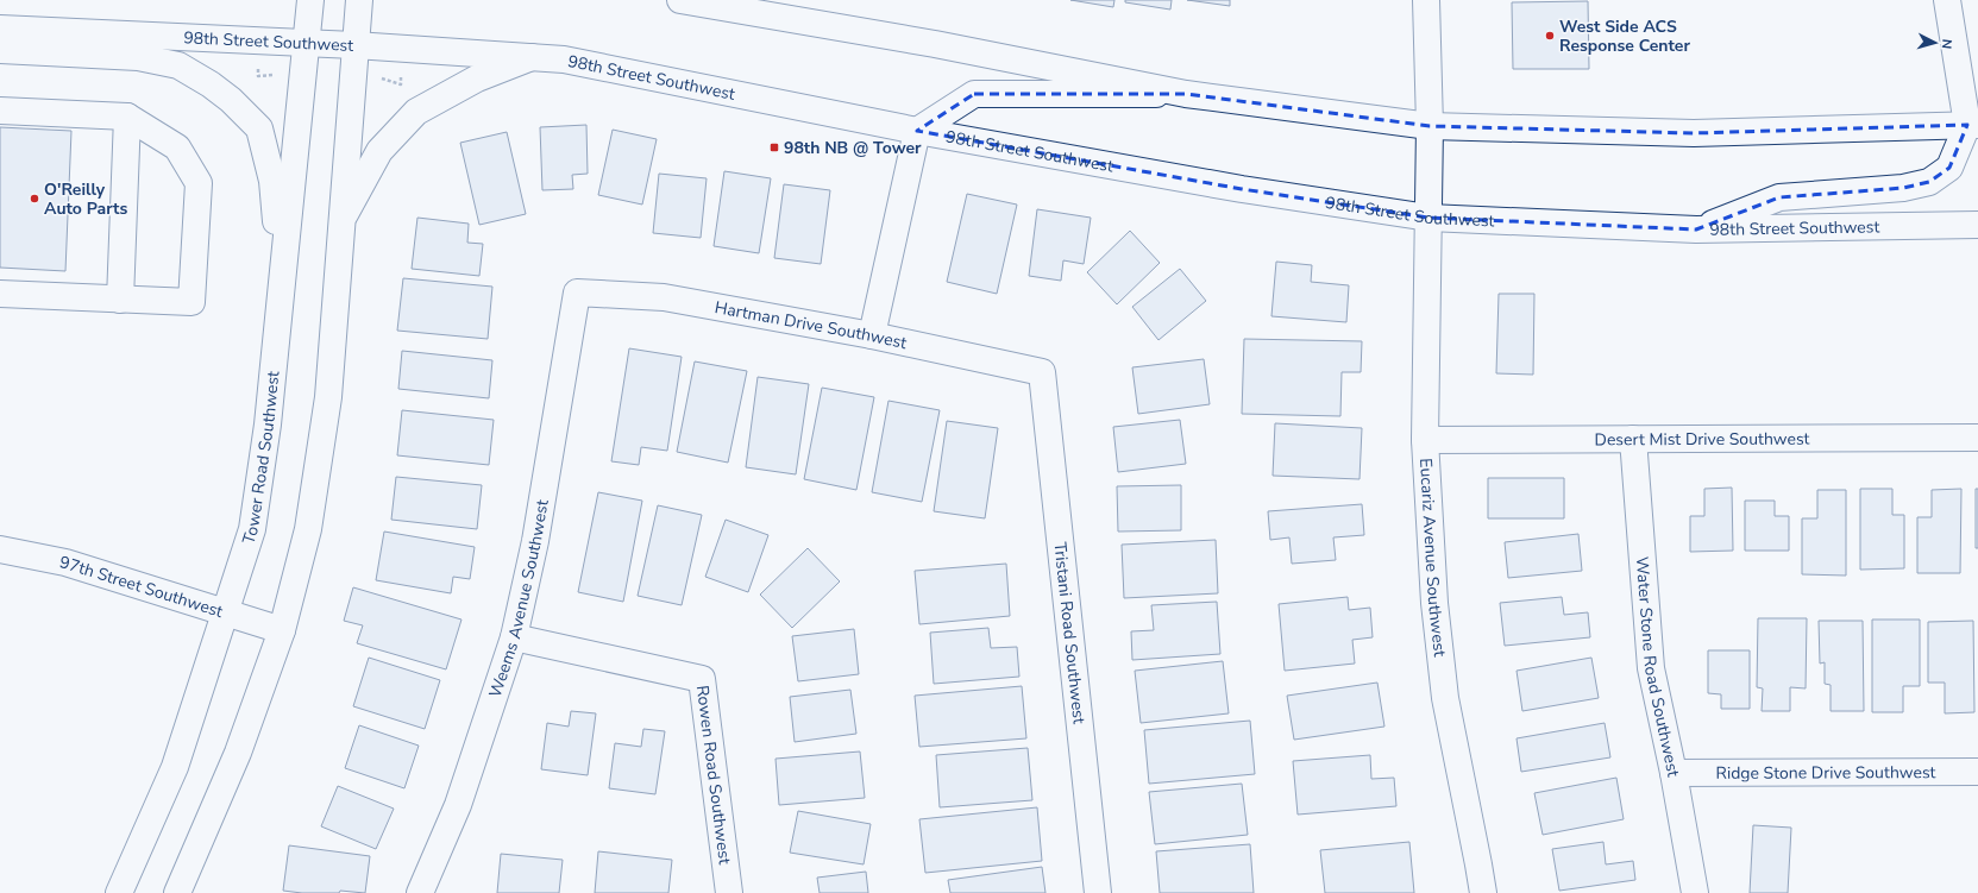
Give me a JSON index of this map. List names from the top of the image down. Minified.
{"streets":{"street":["98th Street Southwest","Hartman Drive Southwest","Desert Mist Drive Southwest","Tower Road Southwest","Eucariz Avenue Southwest","97th Street Southwest","Weems Avenue Southwest","Tristani Road Southwest","Water Stone Road Southwest","Ridge Stone Drive Southwest","Rowen Road Southwest"]},"crossings":[["98th Street Southwest","Tower Road Southwest"],["98th Street Southwest","Eucariz Avenue Southwest"],["Hartman Drive Southwest","Weems Avenue Southwest"],["Hartman Drive Southwest","Tristani Road Southwest"],["Desert Mist Drive Southwest","Eucariz Avenue Southwest"],["Desert Mist Drive Southwest","Water Stone Road Southwest"],["Tower Road Southwest","97th Street Southwest"],["Weems Avenue Southwest","Rowen Road Southwest"],["Water Stone Road Southwest","Ridge Stone Drive Southwest"]],"places":{"other":["West Side ACS Response Center","O'Reilly Auto Parts"],"transit":["98th NB @ Tower"]},"north":"right"}
